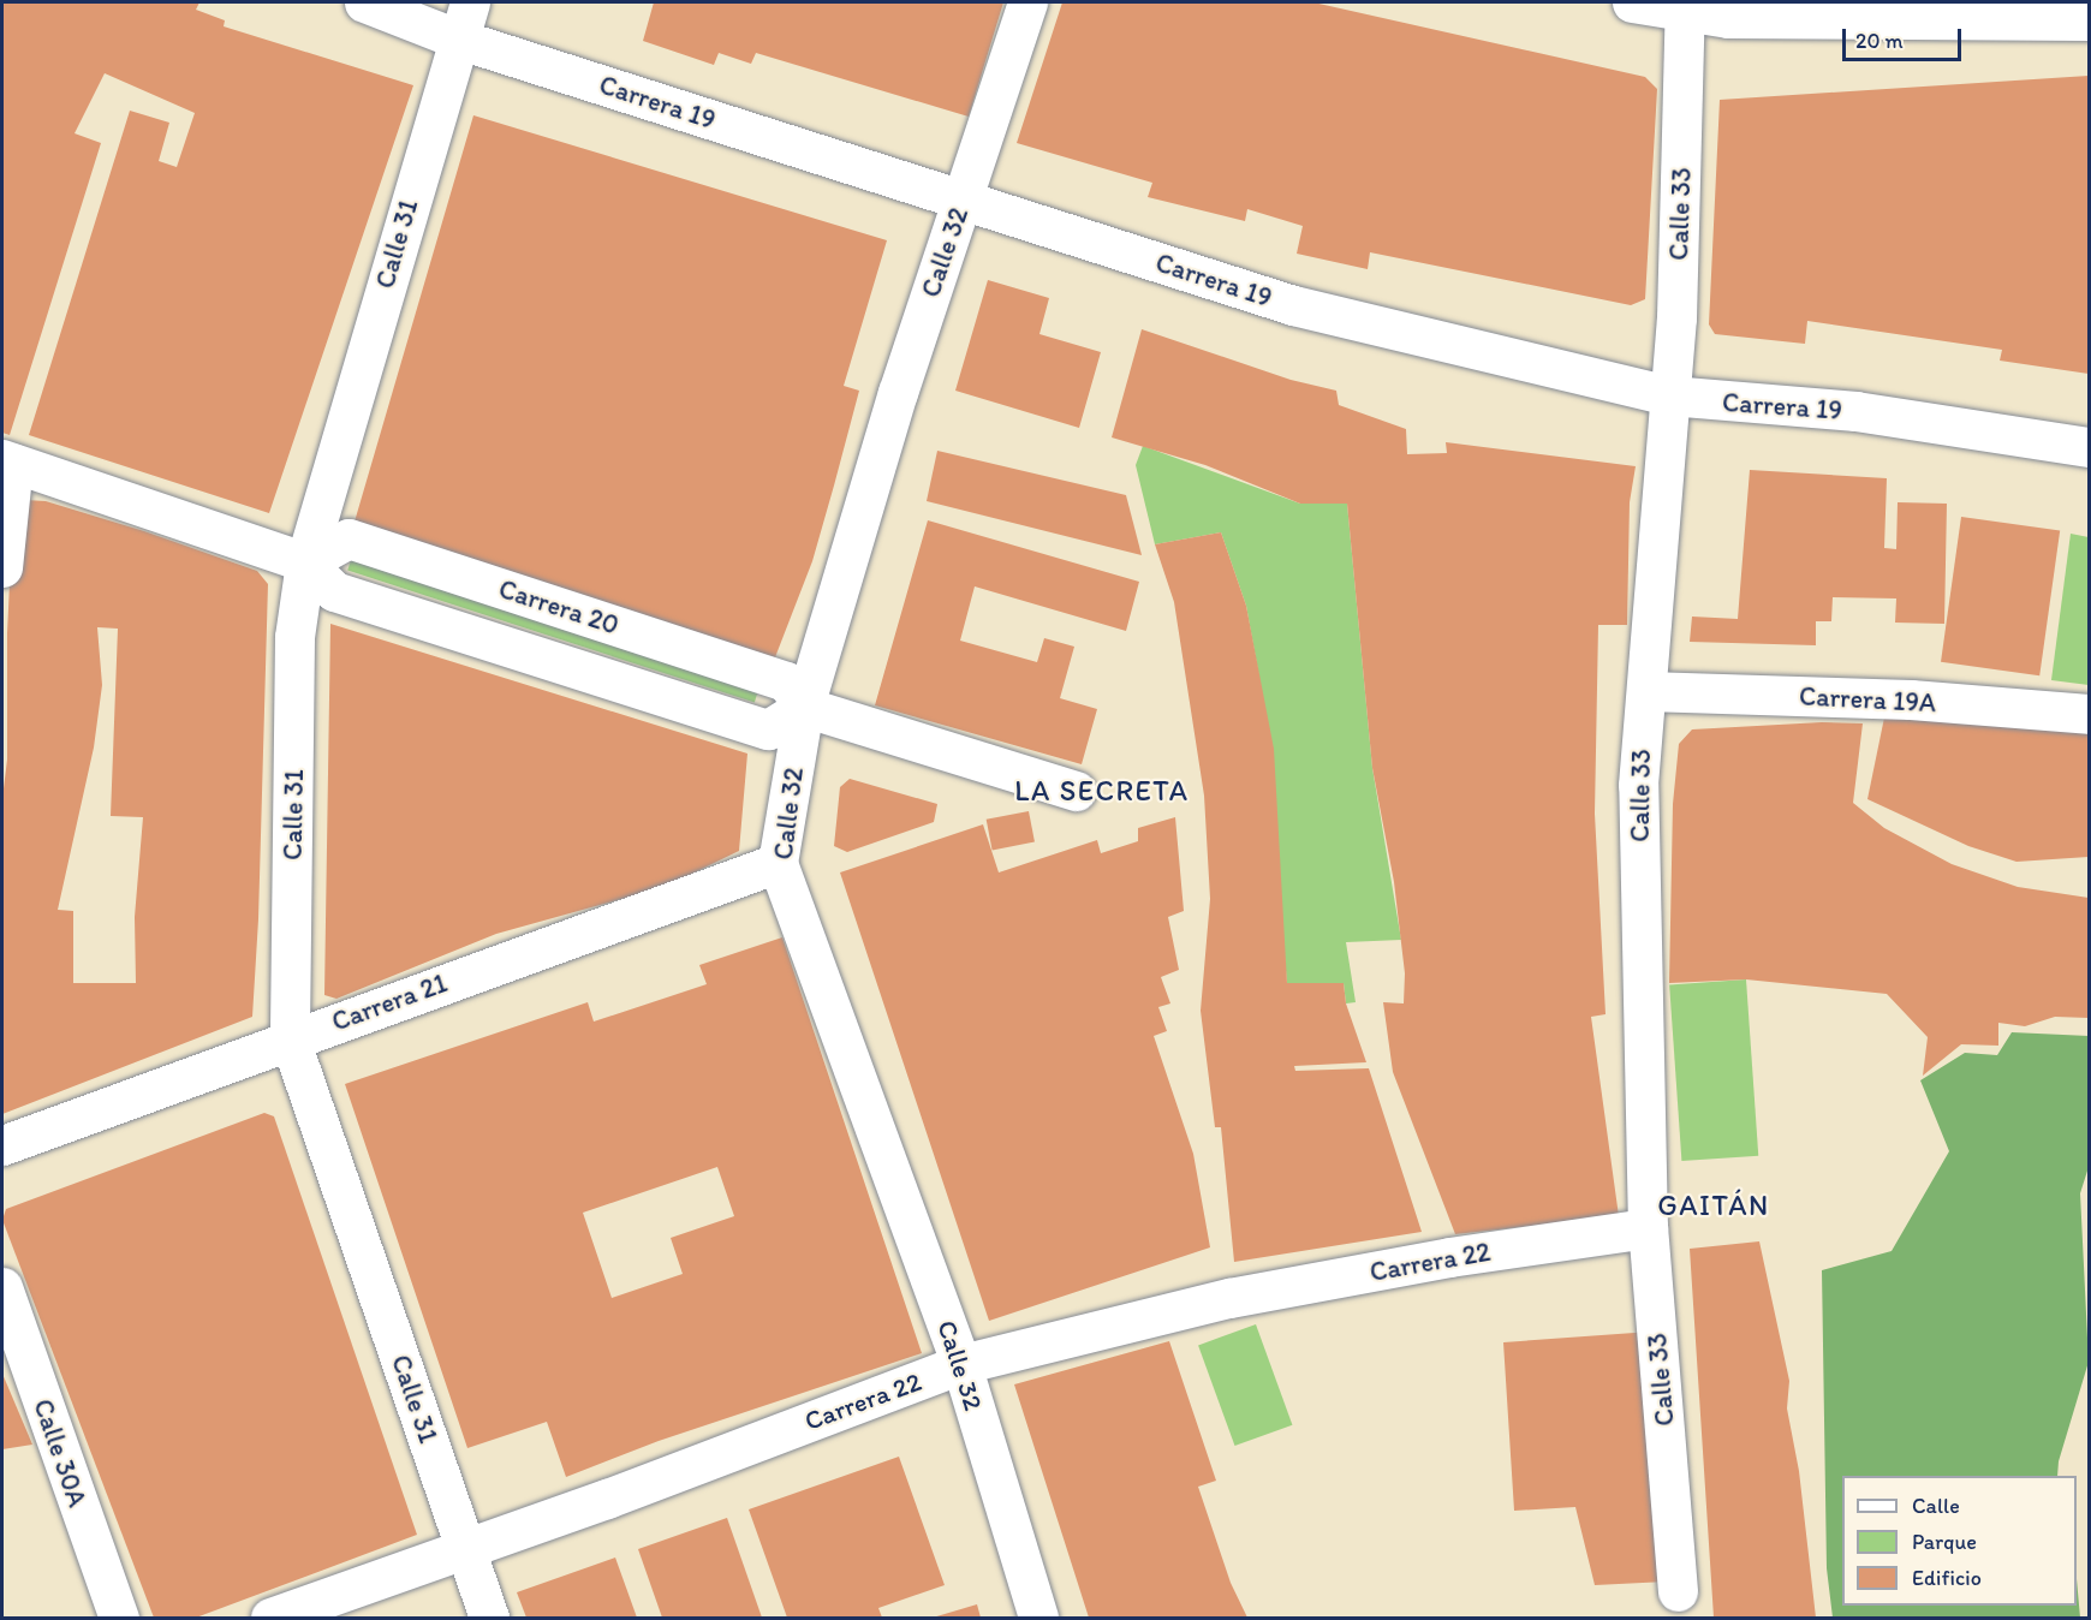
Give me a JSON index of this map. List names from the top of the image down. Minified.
{"streets":{"street":["Carrera 19","Calle 33","Calle 31","Calle 32","Carrera 20","Carrera 19A","Carrera 21","Carrera 22","Calle 30A"]},"crossings":[["Carrera 19","Calle 33"],["Carrera 19","Calle 31"],["Carrera 19","Calle 32"],["Calle 33","Carrera 19A"],["Calle 33","Carrera 22"],["Calle 31","Carrera 20"],["Calle 31","Carrera 21"],["Calle 31","Carrera 22"],["Calle 32","Carrera 20"],["Calle 32","Carrera 21"],["Calle 32","Carrera 22"]],"districts":["LA SECRETA","GAITÁN"],"legend":["Calle","Parque","Edificio"],"scale_bar":"20 m"}
